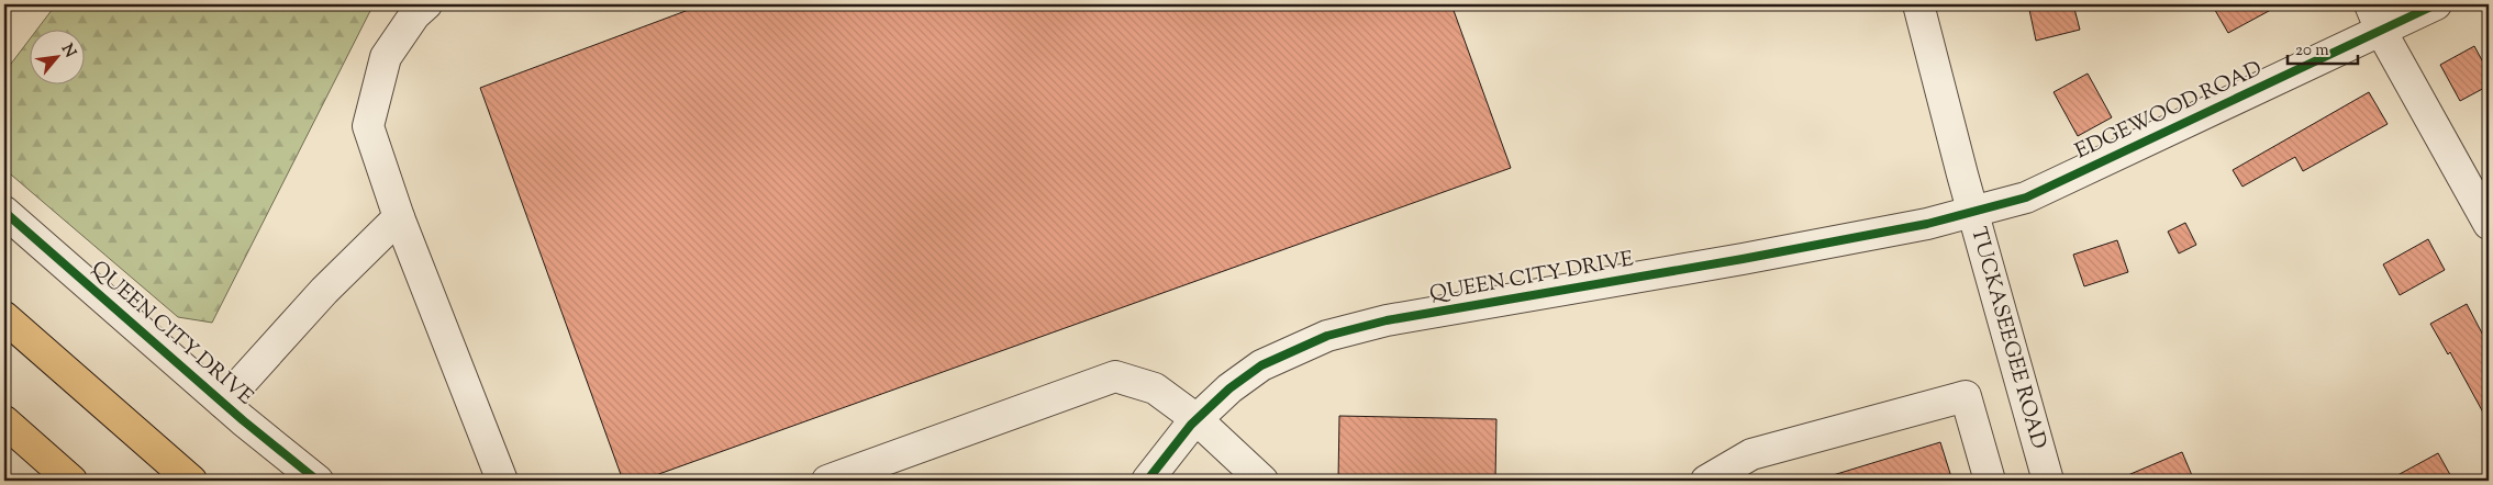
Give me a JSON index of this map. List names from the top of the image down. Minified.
{"streets":{"street":["EDGEWOOD ROAD","QUEEN CITY DRIVE","TUCKASEEGEE ROAD"]},"crossings":[["EDGEWOOD ROAD","QUEEN CITY DRIVE"],["EDGEWOOD ROAD","TUCKASEEGEE ROAD"],["QUEEN CITY DRIVE","TUCKASEEGEE ROAD"]],"scale_bar":"20 m","north":"top right"}
